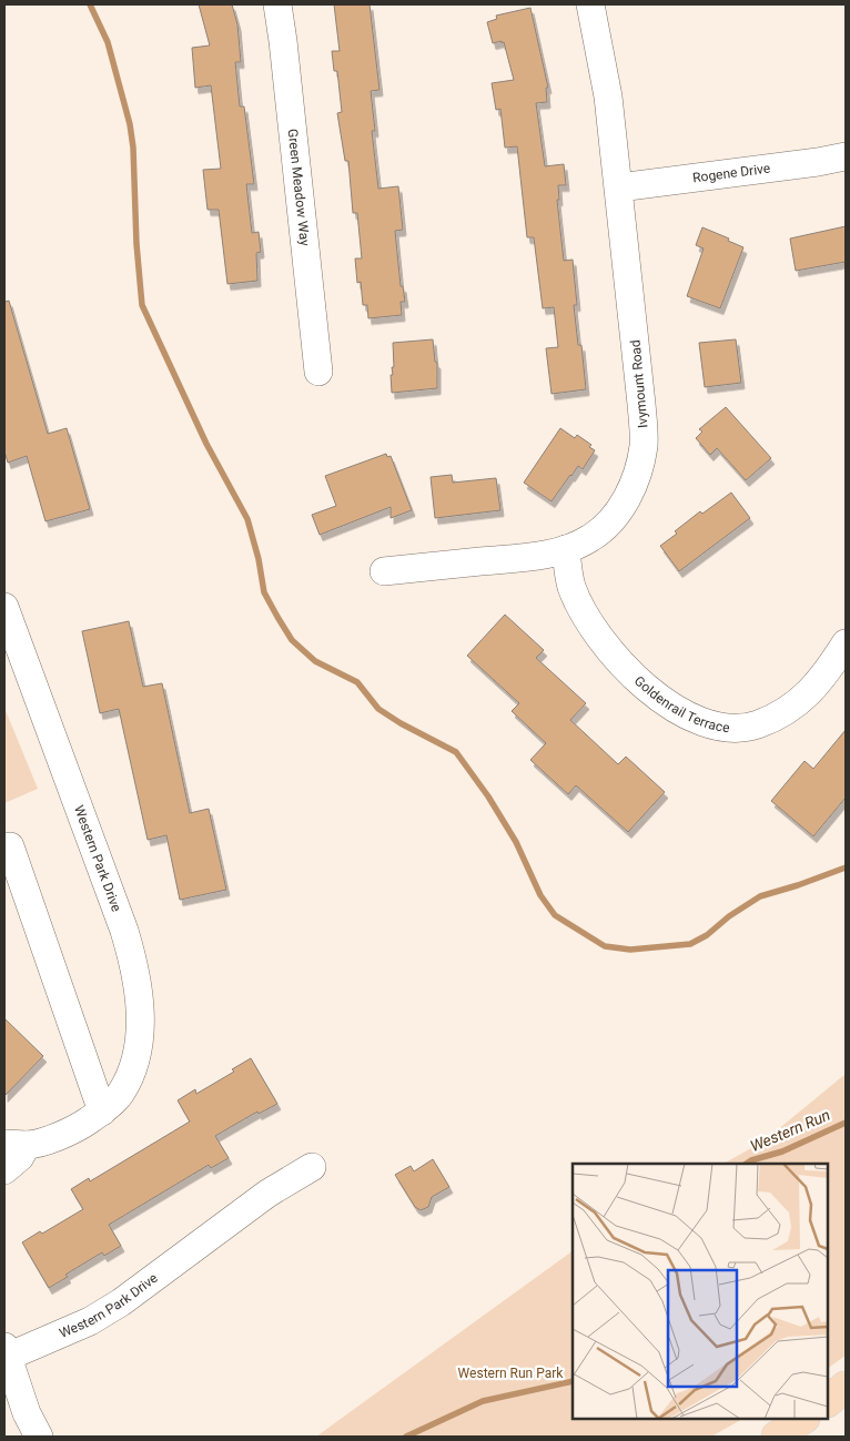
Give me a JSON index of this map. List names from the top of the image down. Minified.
{"streets":{"street":["Rogene Drive","Green Meadow Way","Ivymount Road","Goldenrail Terrace","Western Park Drive"]},"crossings":[["Rogene Drive","Ivymount Road"],["Ivymount Road","Goldenrail Terrace"]],"water":["Western Run"],"parks":["Western Run Park"]}
